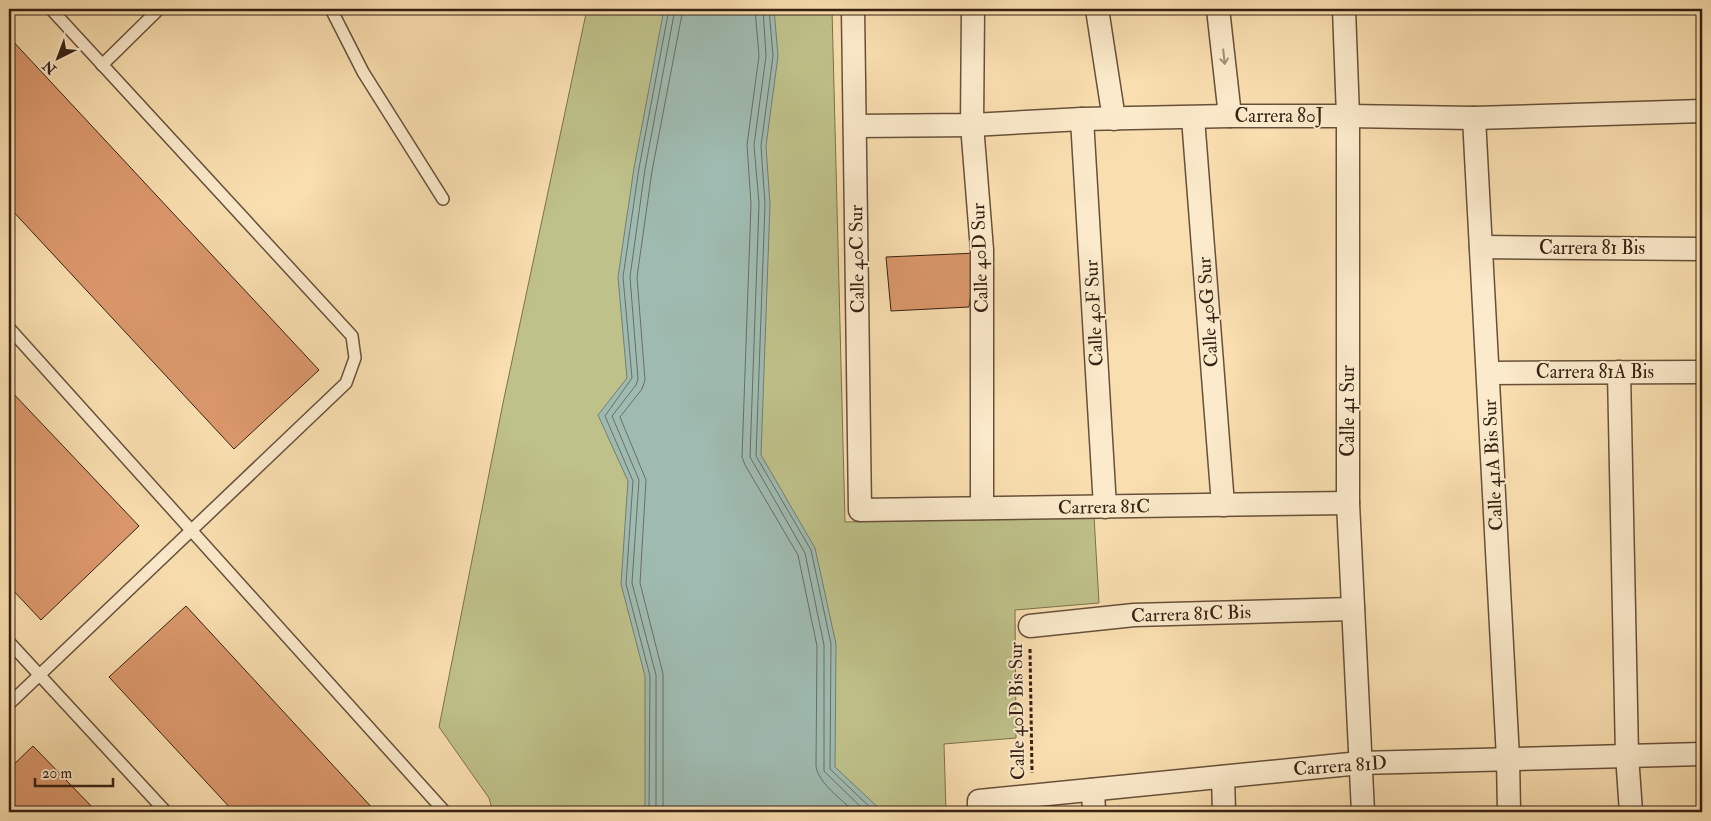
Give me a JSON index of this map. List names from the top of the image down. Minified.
{"streets":{"street":["Carrera 80J","Carrera 81 Bis","Calle 40D Sur","Calle 40C Sur","Calle 40G Sur","Calle 40F Sur","Carrera 81A Bis","Calle 41 Sur","Calle 41A Bis Sur","Carrera 81C","Carrera 81C Bis","Carrera 81D"],"path":["Calle 40D Bis Sur"]},"crossings":[["Carrera 80J","Calle 40D Sur"],["Carrera 80J","Calle 40C Sur"],["Carrera 80J","Calle 40G Sur"],["Carrera 80J","Calle 40F Sur"],["Carrera 80J","Calle 41 Sur"],["Carrera 80J","Calle 41A Bis Sur"],["Carrera 81 Bis","Calle 41A Bis Sur"],["Calle 40D Sur","Carrera 81C"],["Calle 40C Sur","Carrera 81C"],["Calle 40G Sur","Carrera 81C"],["Calle 40F Sur","Carrera 81C"],["Carrera 81A Bis","Calle 41A Bis Sur"],["Calle 41 Sur","Carrera 81C"],["Calle 41 Sur","Carrera 81C Bis"],["Calle 41 Sur","Carrera 81D"],["Calle 41A Bis Sur","Carrera 81D"],["Carrera 81C Bis","Calle 40D Bis Sur"],["Calle 40D Bis Sur","Carrera 81D"]],"scale_bar":"20 m","north":"bottom left"}
